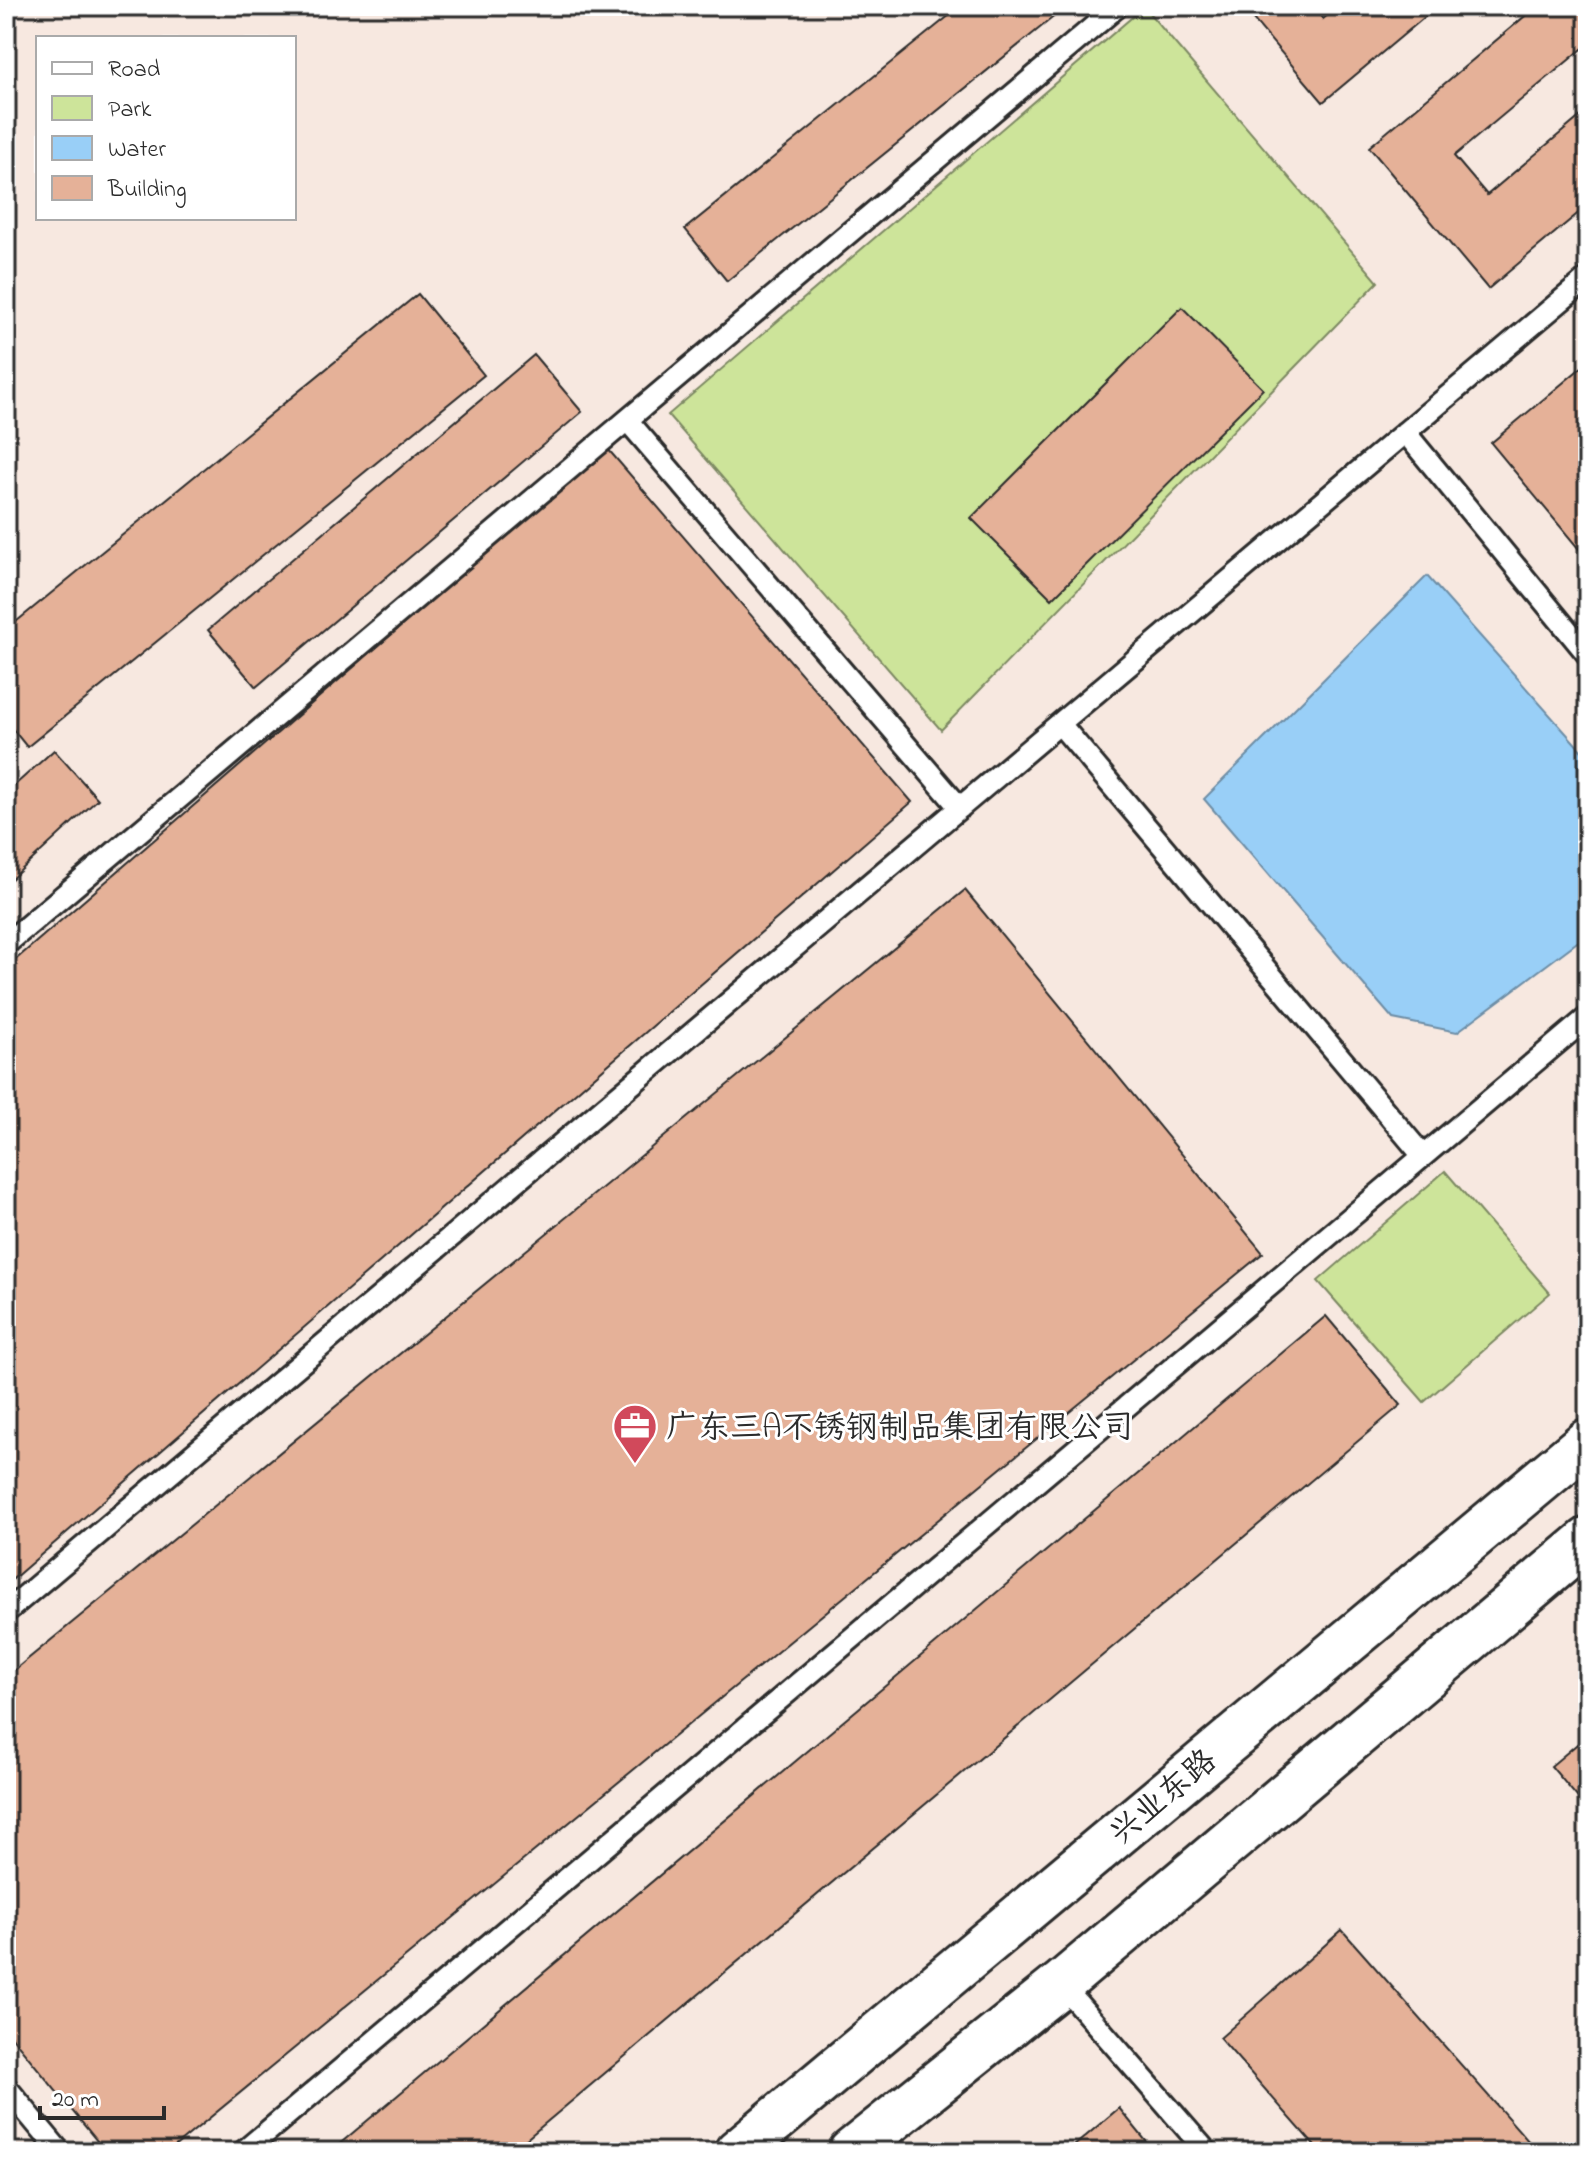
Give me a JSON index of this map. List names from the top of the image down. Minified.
{"streets":{"street":["兴业东路"]},"places":{"office":["广东三A不锈钢制品集团有限公司"]},"legend":["Road","Park","Water","Building"],"scale_bar":"20 m"}
